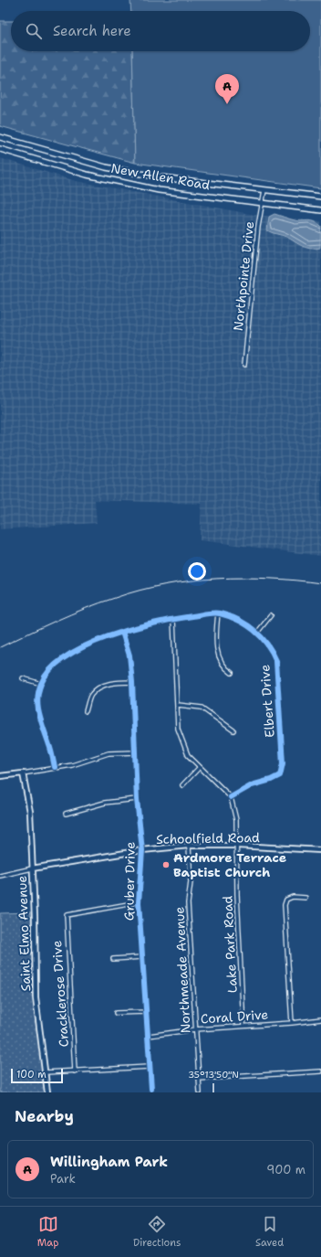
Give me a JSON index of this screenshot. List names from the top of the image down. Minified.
{"streets":{"main road":["New Allen Road"],"street":["Northpointe Drive","Elbert Drive","Schoolfield Road","Gruber Drive","Saint Elmo Avenue","Lake Park Road","Northmeade Avenue","Cracklerose Drive","Coral Drive"]},"crossings":[["New Allen Road","Northpointe Drive"],["Elbert Drive","Lake Park Road"],["Schoolfield Road","Gruber Drive"],["Schoolfield Road","Saint Elmo Avenue"],["Schoolfield Road","Lake Park Road"],["Schoolfield Road","Northmeade Avenue"],["Gruber Drive","Cracklerose Drive"],["Gruber Drive","Coral Drive"],["Lake Park Road","Coral Drive"],["Northmeade Avenue","Coral Drive"]],"places":["Ardmore Terrace Baptist Church"],"scale_bar":"100 m","page":{"search":"Search here","pins":"A","scale":"100 m","heading":"Nearby","list":[{"mark":"A","name":"Willingham Park","note":"Park","value":"900 m"}],"nav":["Map","Directions","Saved"]},"coordinates":["35°13'50\"N"]}
